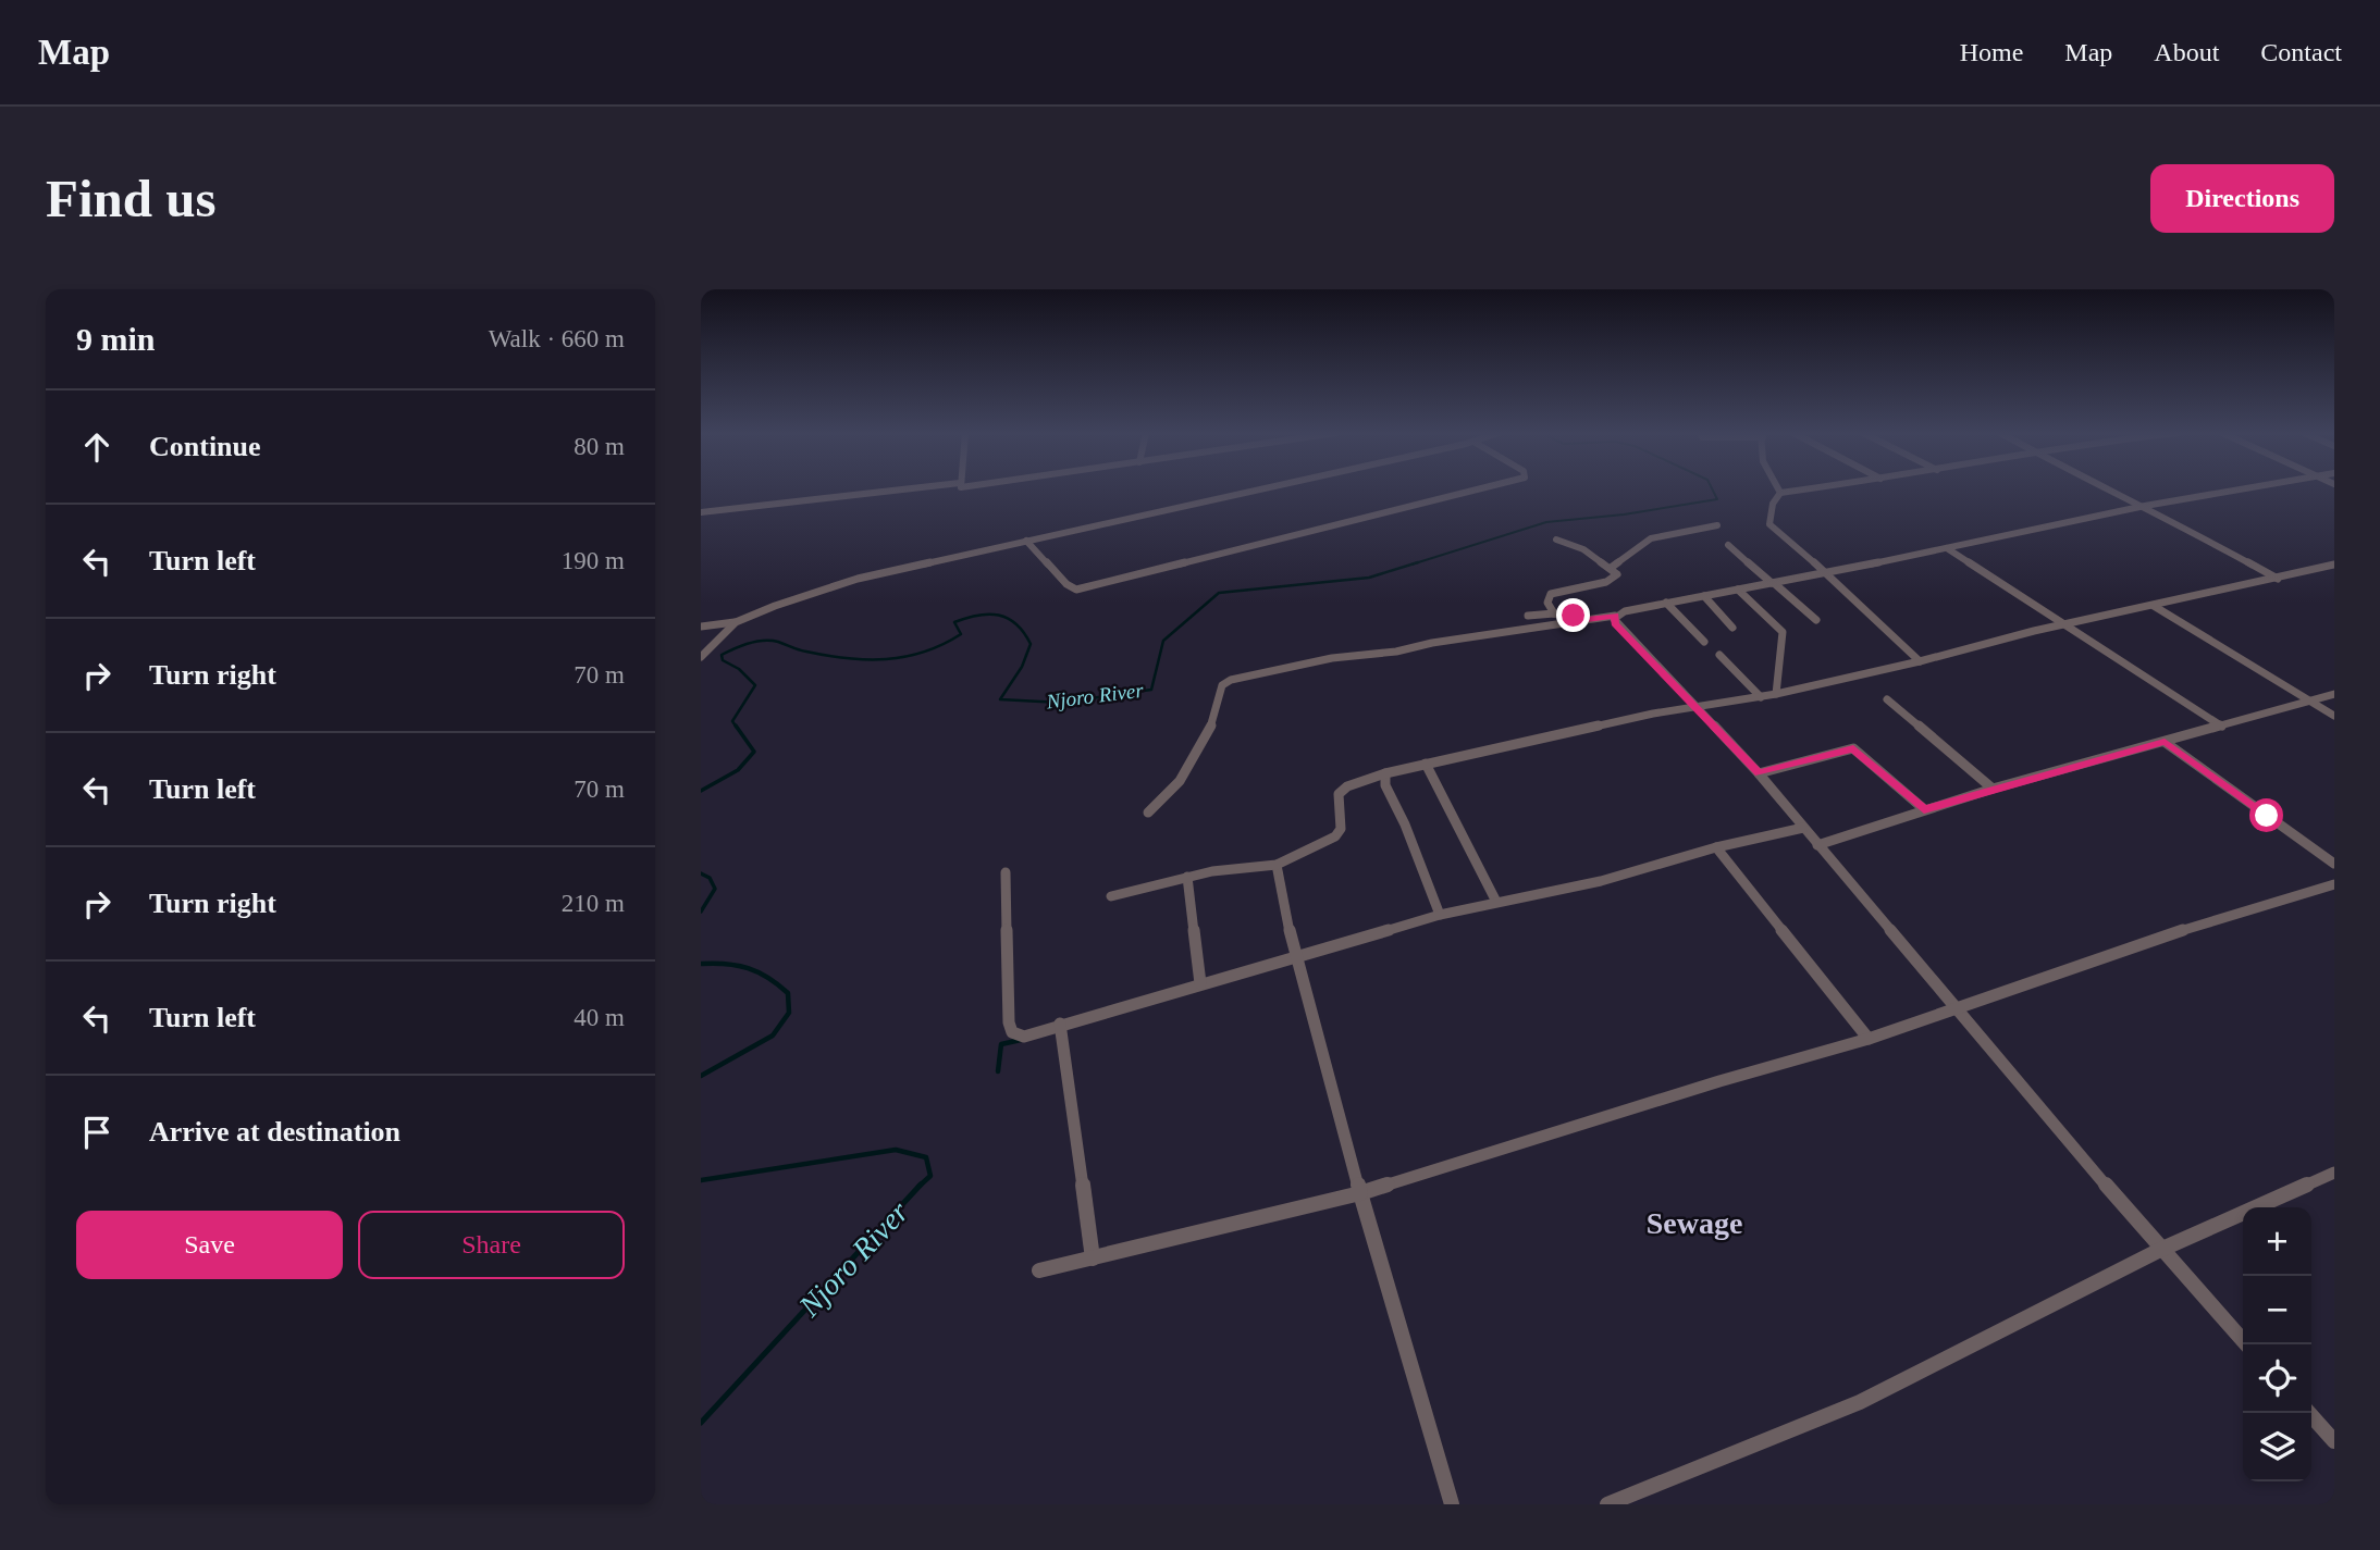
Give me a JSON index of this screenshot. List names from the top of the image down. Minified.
{"districts":["Sewage"],"water":["Njoro River"],"page":{"header":"Map","nav":["Home","Map","About","Contact"],"buttons":["Directions",["Save","Share"]],"title":"Find us","heading":["9 min","Walk · 660 m"],"list":[["Continue","80 m"],["Turn left","190 m"],["Turn right","70 m"],["Turn left","70 m"],["Turn right","210 m"],["Turn left","40 m"],"Arrive at destination"],"map_buttons":["+","−"]}}
